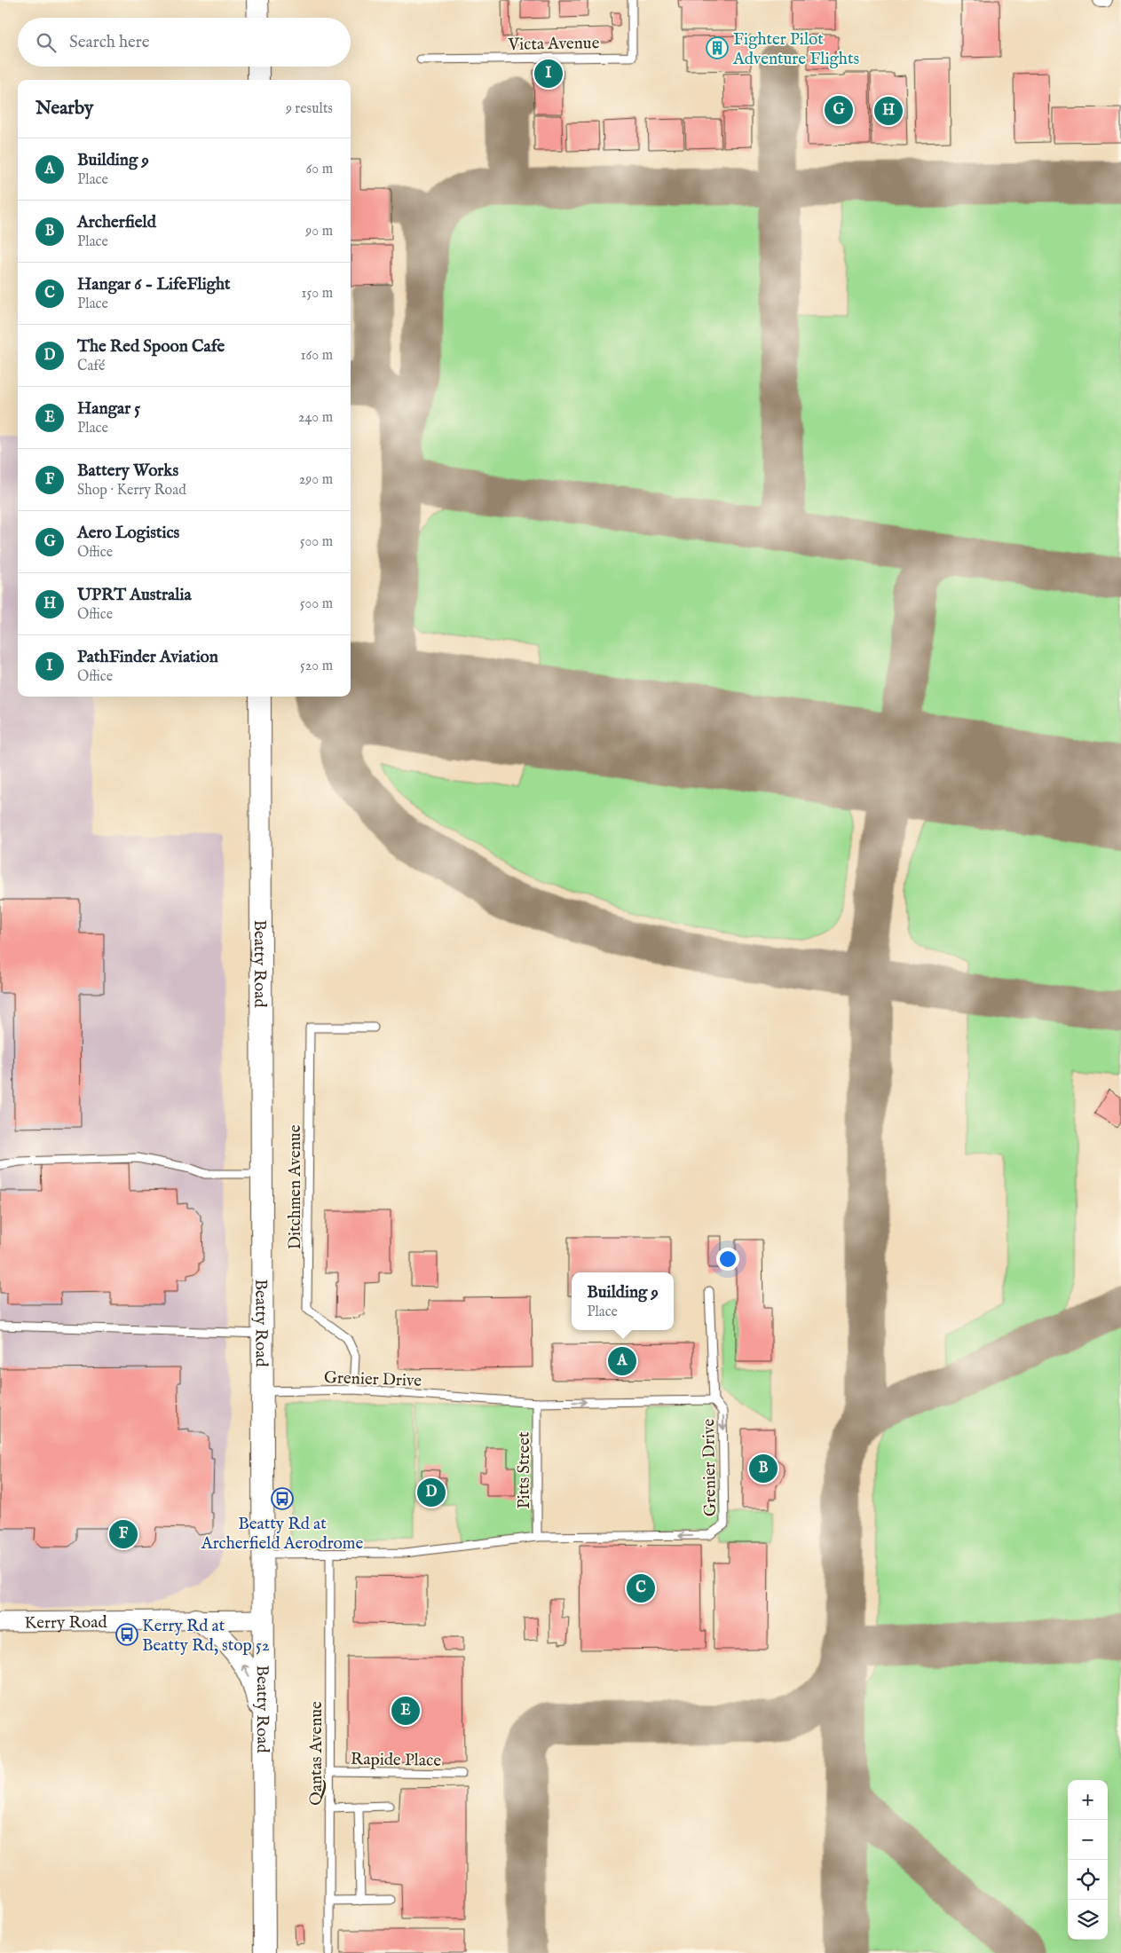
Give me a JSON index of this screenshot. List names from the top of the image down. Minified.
{"streets":{"main road":["Beatty Road"],"street":["Kerry Road"],"lane":["Victa Avenue","Ditchmen Avenue","Grenier Drive","Pitts Street","Qantas Avenue","Rapide Place"]},"crossings":[["Beatty Road","Grenier Drive"],["Beatty Road","Kerry Road"],["Ditchmen Avenue","Grenier Drive"],["Grenier Drive","Pitts Street"],["Grenier Drive","Qantas Avenue"],["Qantas Avenue","Rapide Place"]],"places":{"building":["Fighter Pilot Adventure Flights"],"bus stop":["Beatty Rd at Archerfield Aerodrome","Kerry Rd at Beatty Rd, stop 52"]},"page":{"search":"Search here","pins":["I","G","H","A","B","D","F","C","E"],"heading":["Nearby","9 results"],"list":[{"mark":"A","name":"Building 9","note":"Place","value":"60 m"},{"mark":"B","name":"Archerfield","note":"Place","value":"90 m"},{"mark":"C","name":"Hangar 6 - LifeFlight","note":"Place","value":"150 m"},{"mark":"D","name":"The Red Spoon Cafe","note":"Café","value":"160 m"},{"mark":"E","name":"Hangar 5","note":"Place","value":"240 m"},{"mark":"F","name":"Battery Works","note":"Shop · Kerry Road","value":"290 m"},{"mark":"G","name":"Aero Logistics","note":"Office","value":"500 m"},{"mark":"H","name":"UPRT Australia","note":"Office","value":"500 m"},{"mark":"I","name":"PathFinder Aviation","note":"Office","value":"520 m"}],"popup":["Building 9","Place"],"map_buttons":["+","−"]}}
